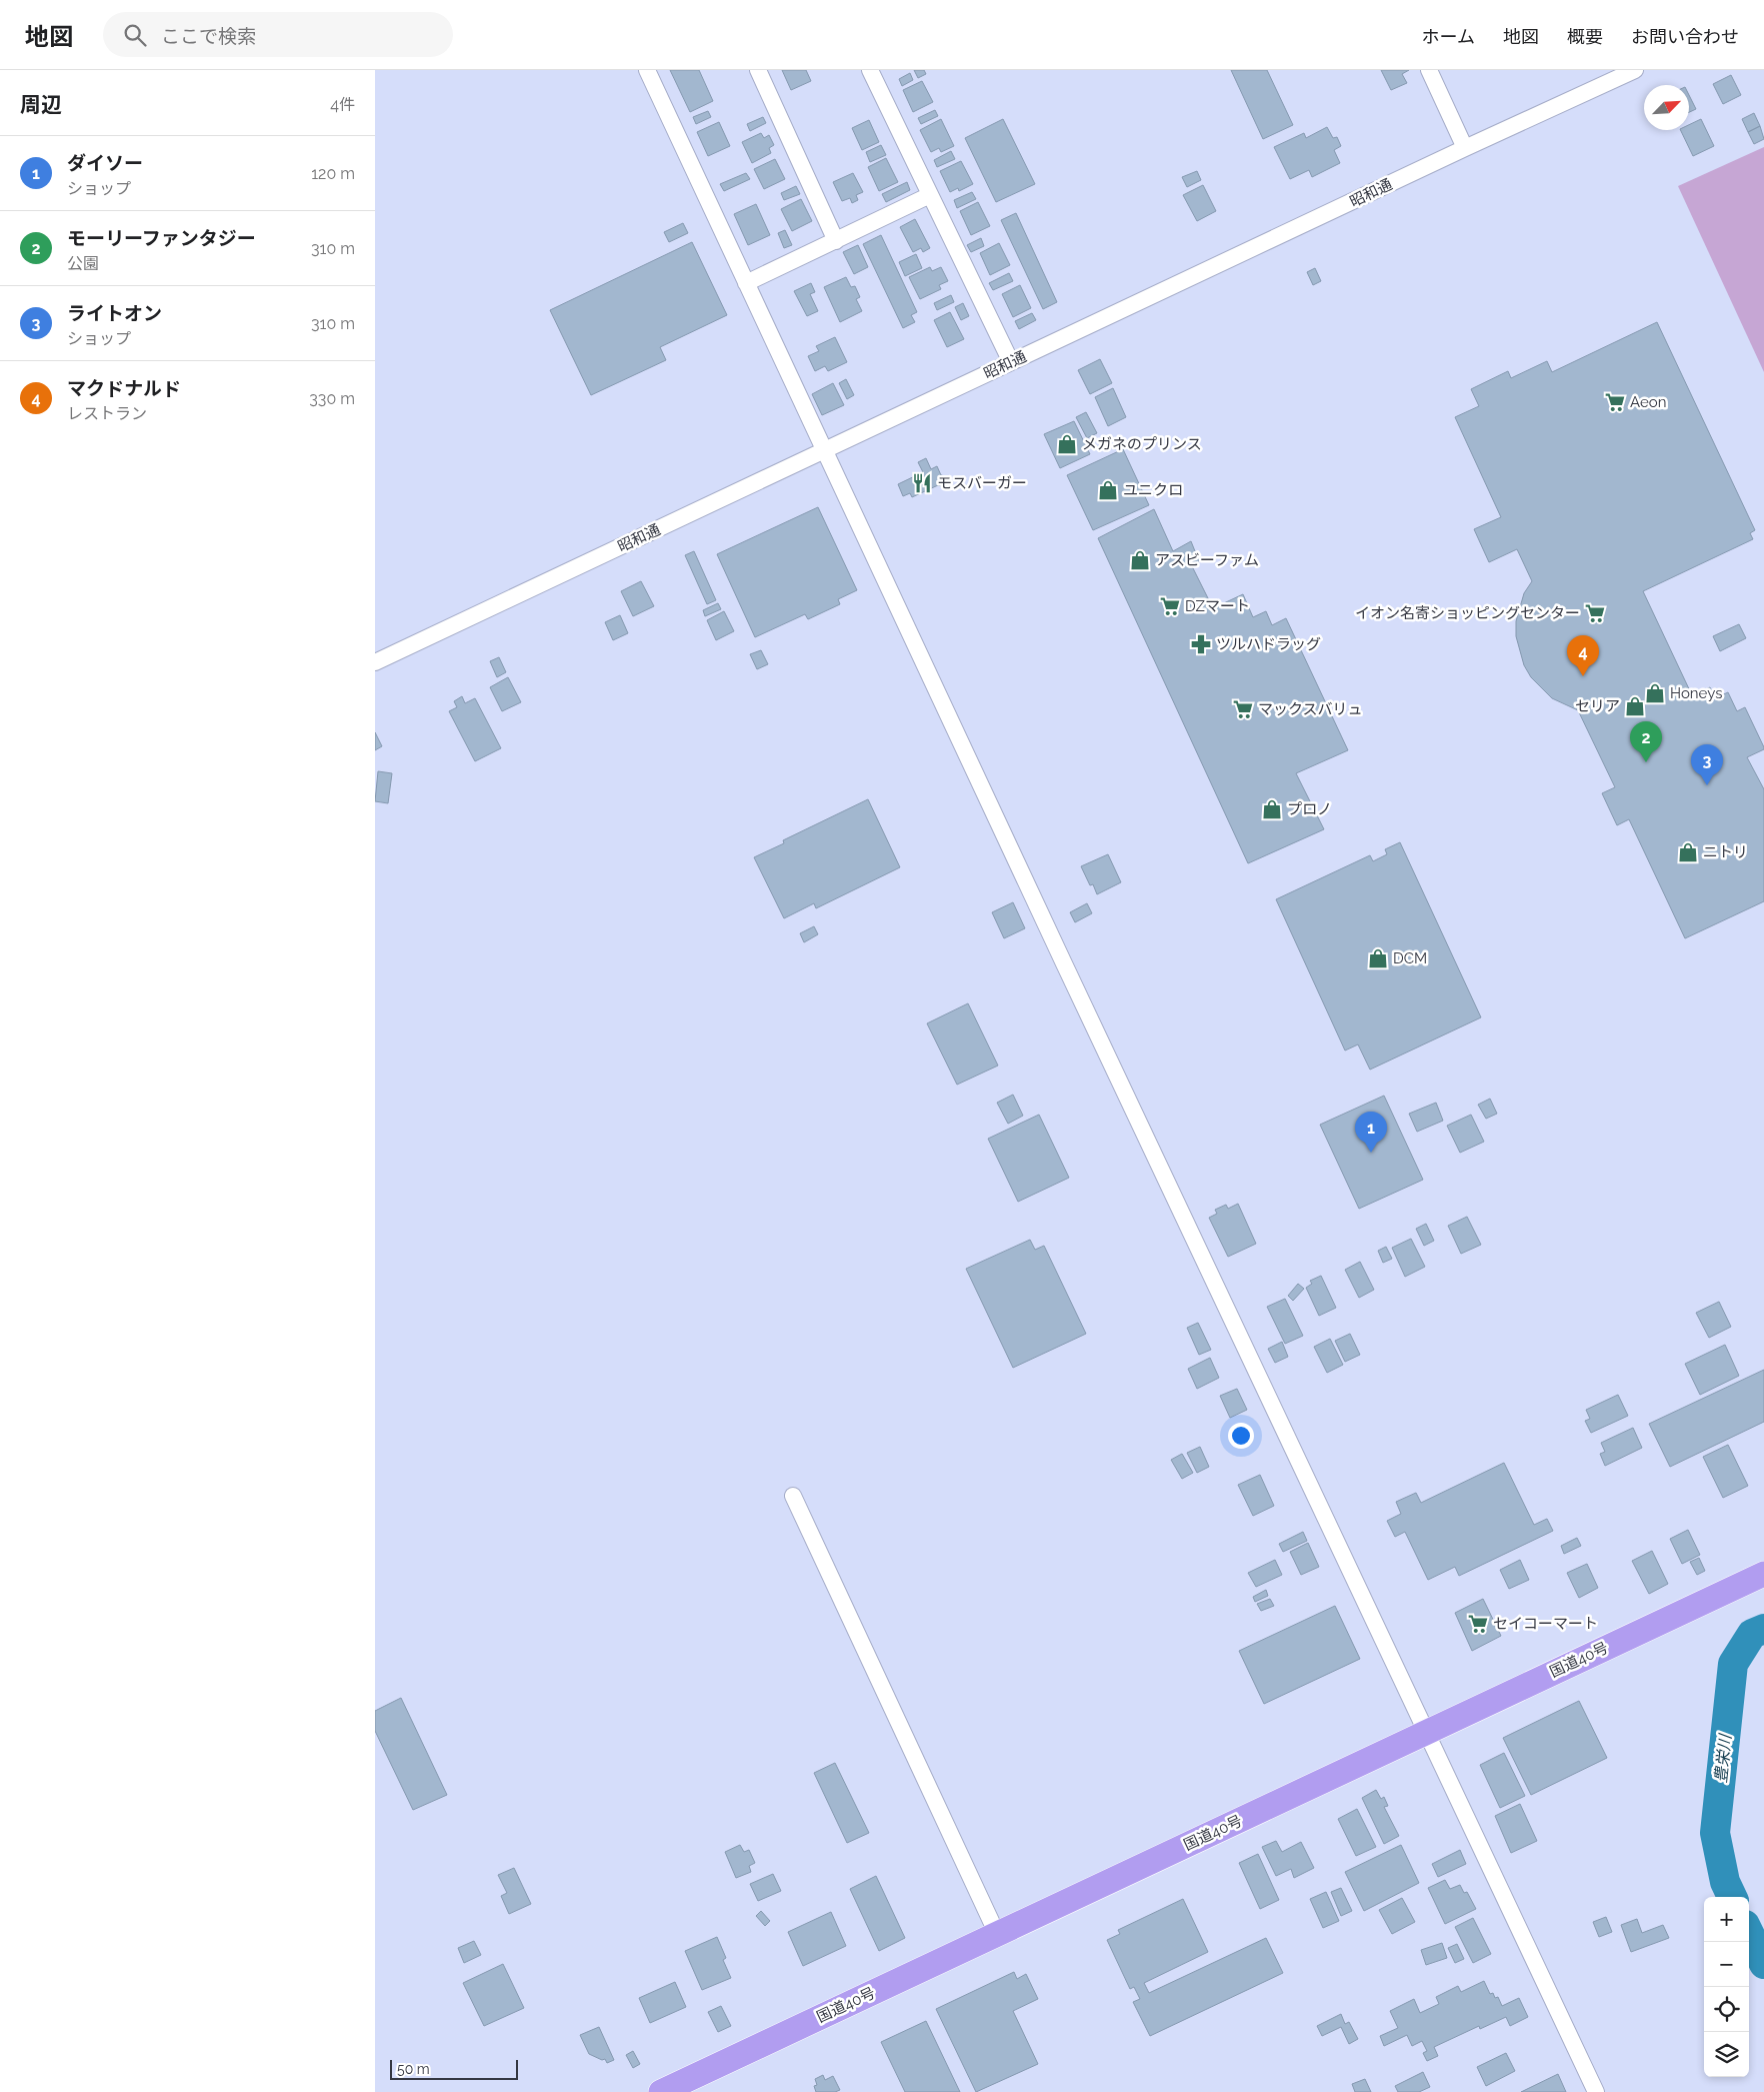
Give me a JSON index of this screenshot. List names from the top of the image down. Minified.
{"streets":{"highway":["国道40号"],"street":["昭和通"]},"water":["豊栄川"],"places":{"supermarket":["Aeon","DZマート","イオン名寄ショッピングセンター","マックスバリュ","セイコーマート"],"shop":["メガネのプリンス","ユニクロ","アスビーファム","Honeys","セリア","プロノ","ニトリ","DCM"],"restaurant":["モスバーガー"],"pharmacy":["ツルハドラッグ"]},"scale_bar":"50 m","north":"top right","page":{"header":"地図","search":"ここで検索","nav":["ホーム","地図","概要","お問い合わせ"],"heading":["周辺","4件"],"list":[{"mark":"1","name":"ダイソー","note":"ショップ","value":"120 m"},{"mark":"2","name":"モーリーファンタジー","note":"公園","value":"310 m"},{"mark":"3","name":"ライトオン","note":"ショップ","value":"310 m"},{"mark":"4","name":"マクドナルド","note":"レストラン","value":"330 m"}],"pins":["4","2","3","1"],"map_buttons":["+","−"],"scale":"50 m"}}
